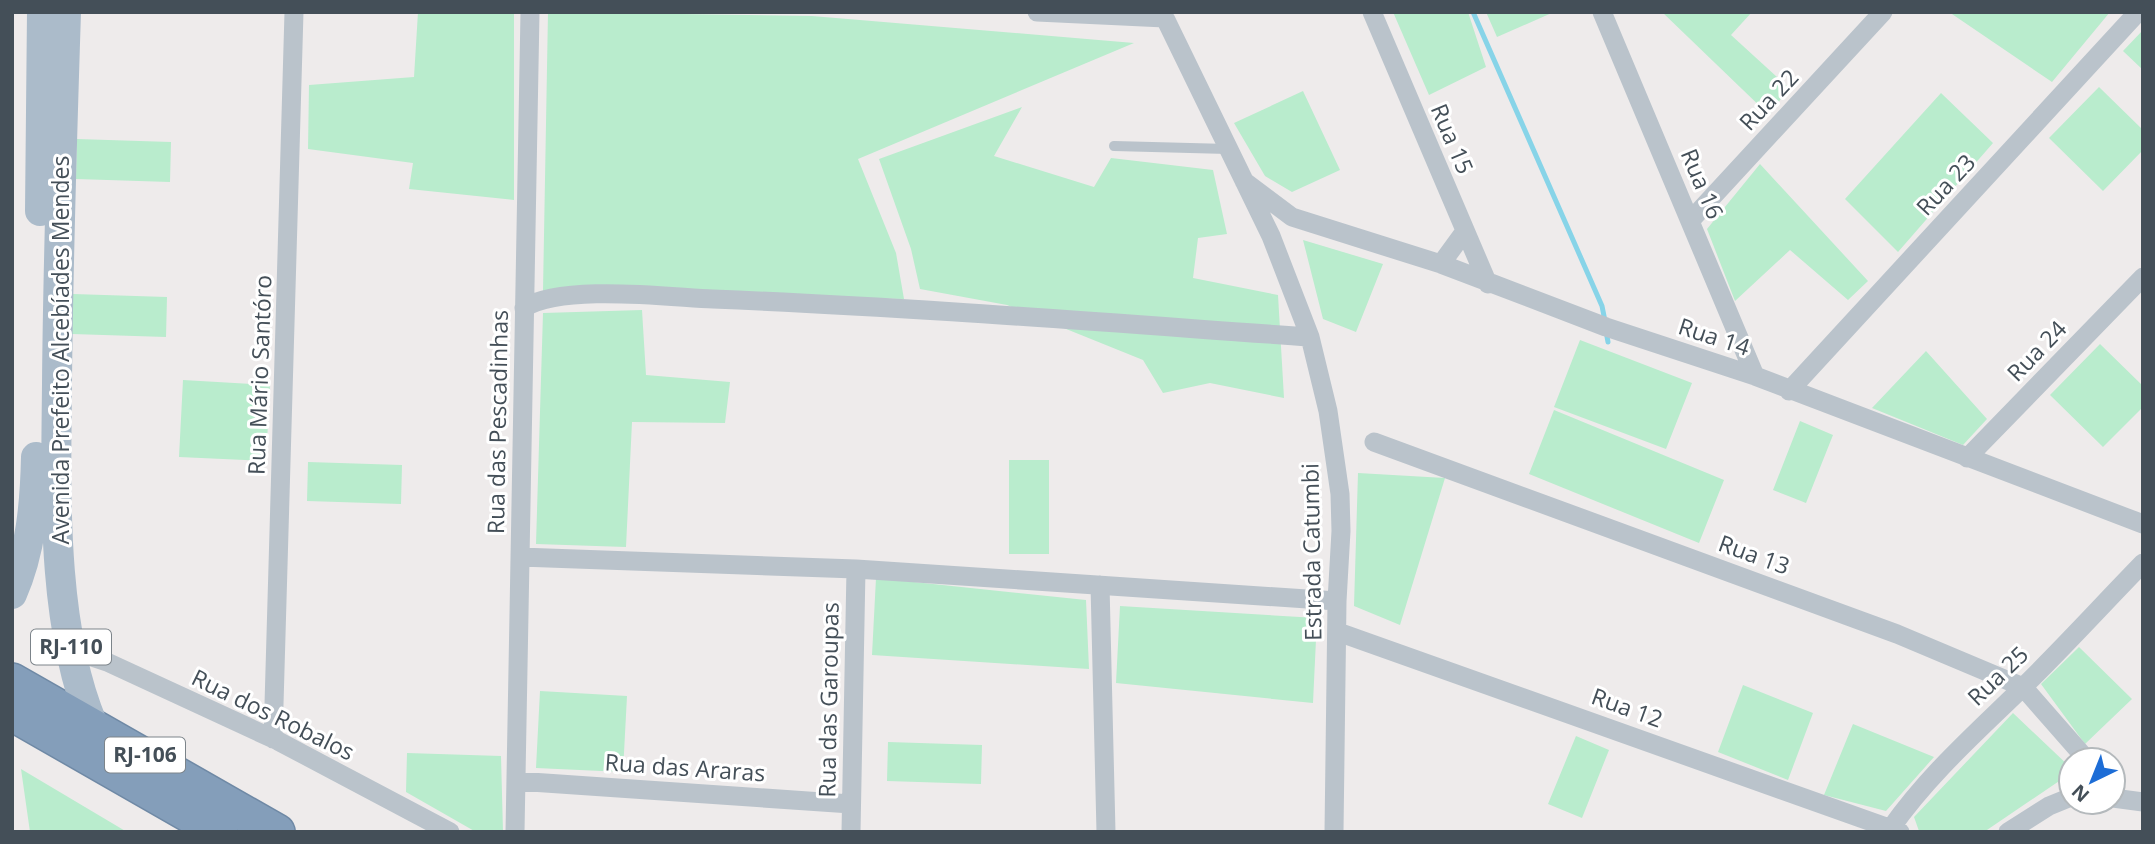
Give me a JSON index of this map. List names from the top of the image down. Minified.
{"streets":{"highway":["RJ-106"],"main road":["Avenida Prefeito Alcebíades Mendes","RJ-110"],"street":["Rua 22","Rua 15","Rua 16","Rua 23","Rua 14","Rua 24","Rua Mário Santóro","Rua das Pescadinhas","Estrada Catumbi","Rua 13","Rua 25","Rua das Garoupas","Rua 12","Rua dos Robalos","Rua das Araras"]},"crossings":[["Rua 22","Rua 16"],["Rua 15","Rua 14"],["Rua 16","Rua 14"],["Rua 23","Rua 14"],["Rua 14","Rua 24"],["Rua 14","Estrada Catumbi"],["Avenida Prefeito Alcebíades Mendes","Rua dos Robalos"],["Avenida Prefeito Alcebíades Mendes","RJ-106"],["Rua Mário Santóro","Rua dos Robalos"],["Rua das Pescadinhas","Rua das Araras"],["Estrada Catumbi","Rua 12"],["Rua 13","Rua 25"],["Rua 25","Rua 12"],["Rua das Garoupas","Rua das Araras"]],"north":"bottom left"}
